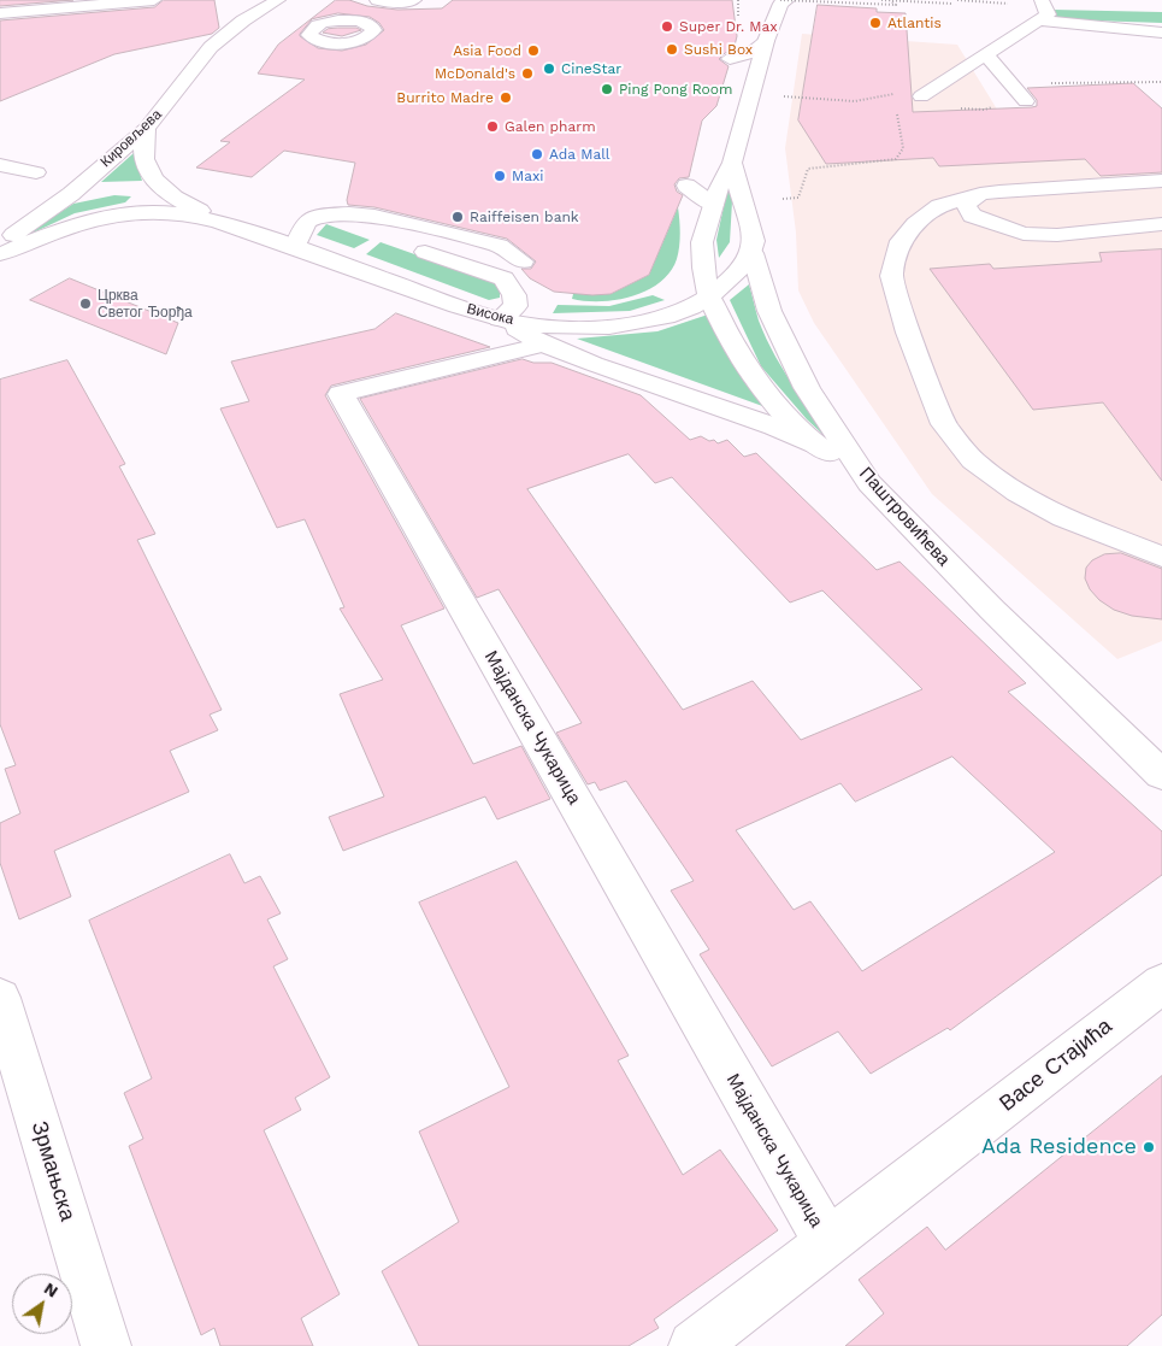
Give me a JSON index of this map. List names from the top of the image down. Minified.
{"streets":{"main road":["Кировљева","Висока","Паштровићева","Мајданска Чукарица","Васе Стајића","Зрмањска"]},"crossings":[["Висока","Паштровићева"],["Мајданска Чукарица","Васе Стајића"]],"places":["Atlantis","Super Dr. Max","Sushi Box","Asia Food","CineStar","McDonald's","Ping Pong Room","Burrito Madre","Galen pharm","Ada Mall","Maxi","Raiffeisen bank","Црква Светог Ђорђа","Ada Residence"],"north":"top right"}
